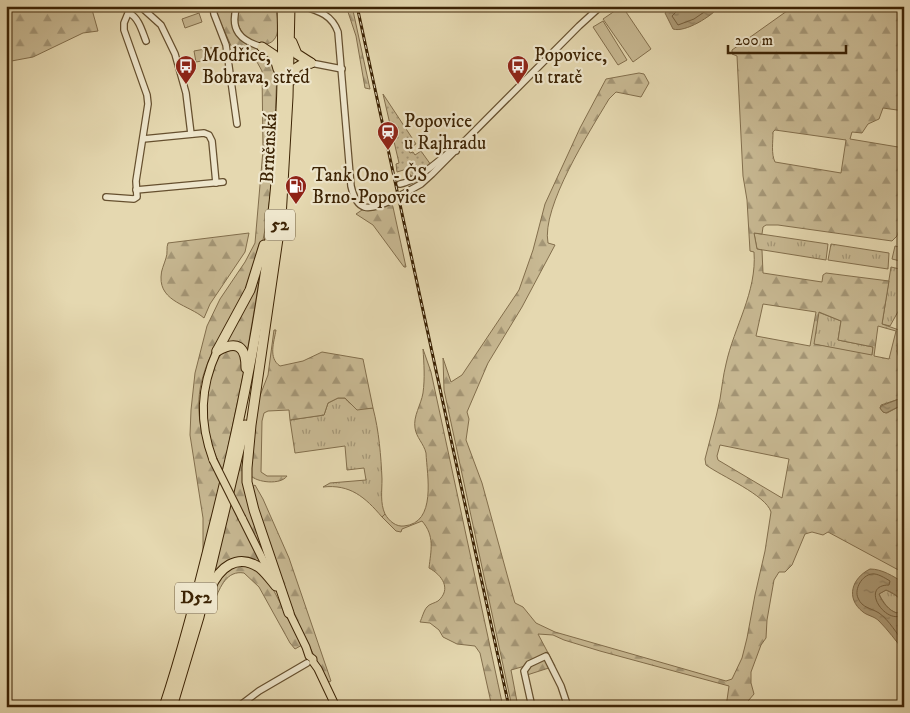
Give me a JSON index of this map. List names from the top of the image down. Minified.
{"streets":{"highway":["Brněnská","52","D52"]},"crossings":[["Brněnská","D52"]],"places":{"bus stop":["Modřice, Bobrava, střed","Popovice, u tratě"],"station":["Popovice u Rajhradu"],"fuel station":["Tank Ono - ČS Brno-Popovice"]},"scale_bar":"200 m"}
